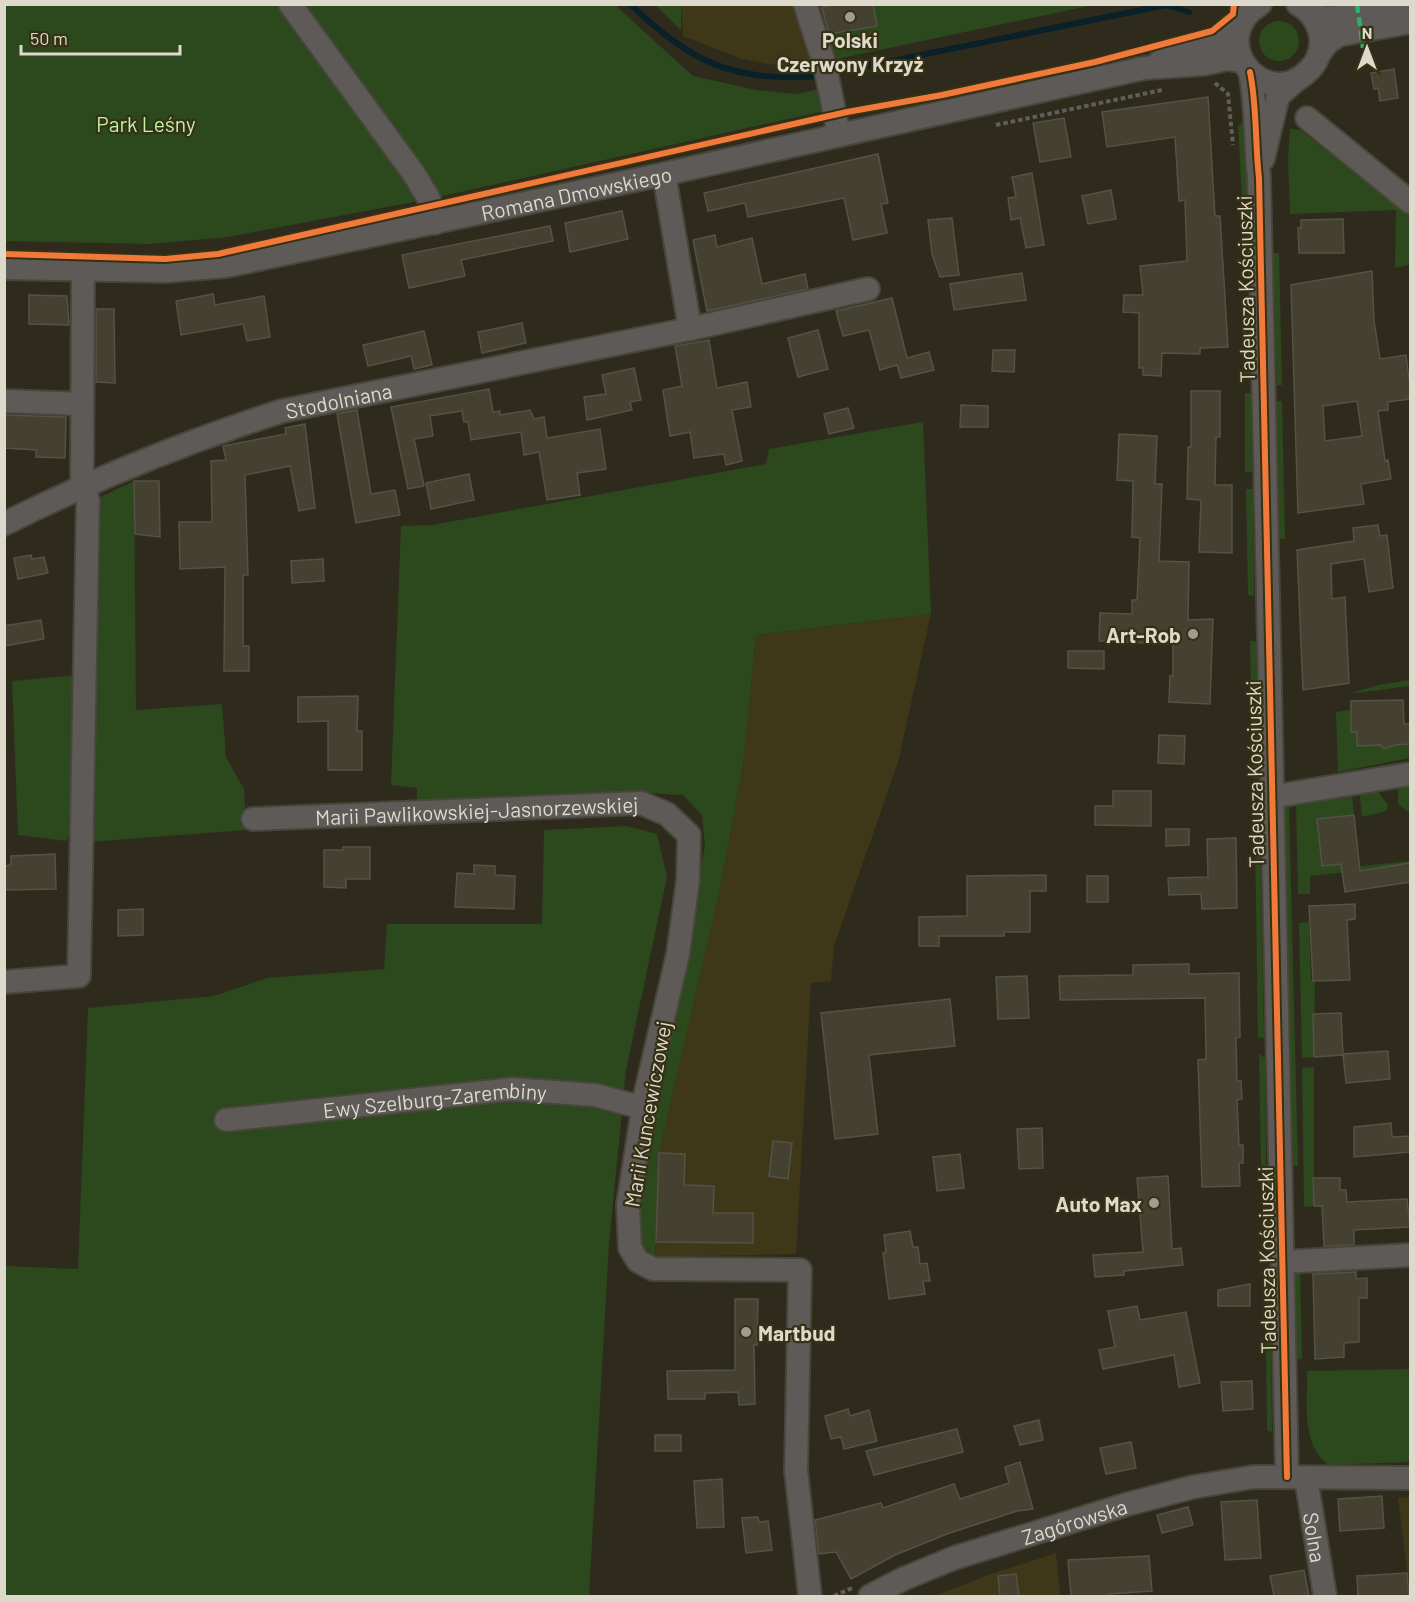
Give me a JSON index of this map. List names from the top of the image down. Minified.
{"streets":{"street":["Romana Dmowskiego","Tadeusza Kościuszki","Stodolniana","Marii Pawlikowskiej-Jasnorzewskiej","Ewy Szelburg-Zarembiny","Marii Kuncewiczowej","Zagórowska","Solna"]},"crossings":[["Romana Dmowskiego","Tadeusza Kościuszki"],["Tadeusza Kościuszki","Zagórowska"],["Tadeusza Kościuszki","Solna"],["Marii Pawlikowskiej-Jasnorzewskiej","Marii Kuncewiczowej"],["Ewy Szelburg-Zarembiny","Marii Kuncewiczowej"],["Zagórowska","Solna"]],"parks":["Park Leśny"],"places":["Polski Czerwony Krzyż","Art-Rob","Auto Max","Martbud"],"scale_bar":"50 m","north":"top"}
